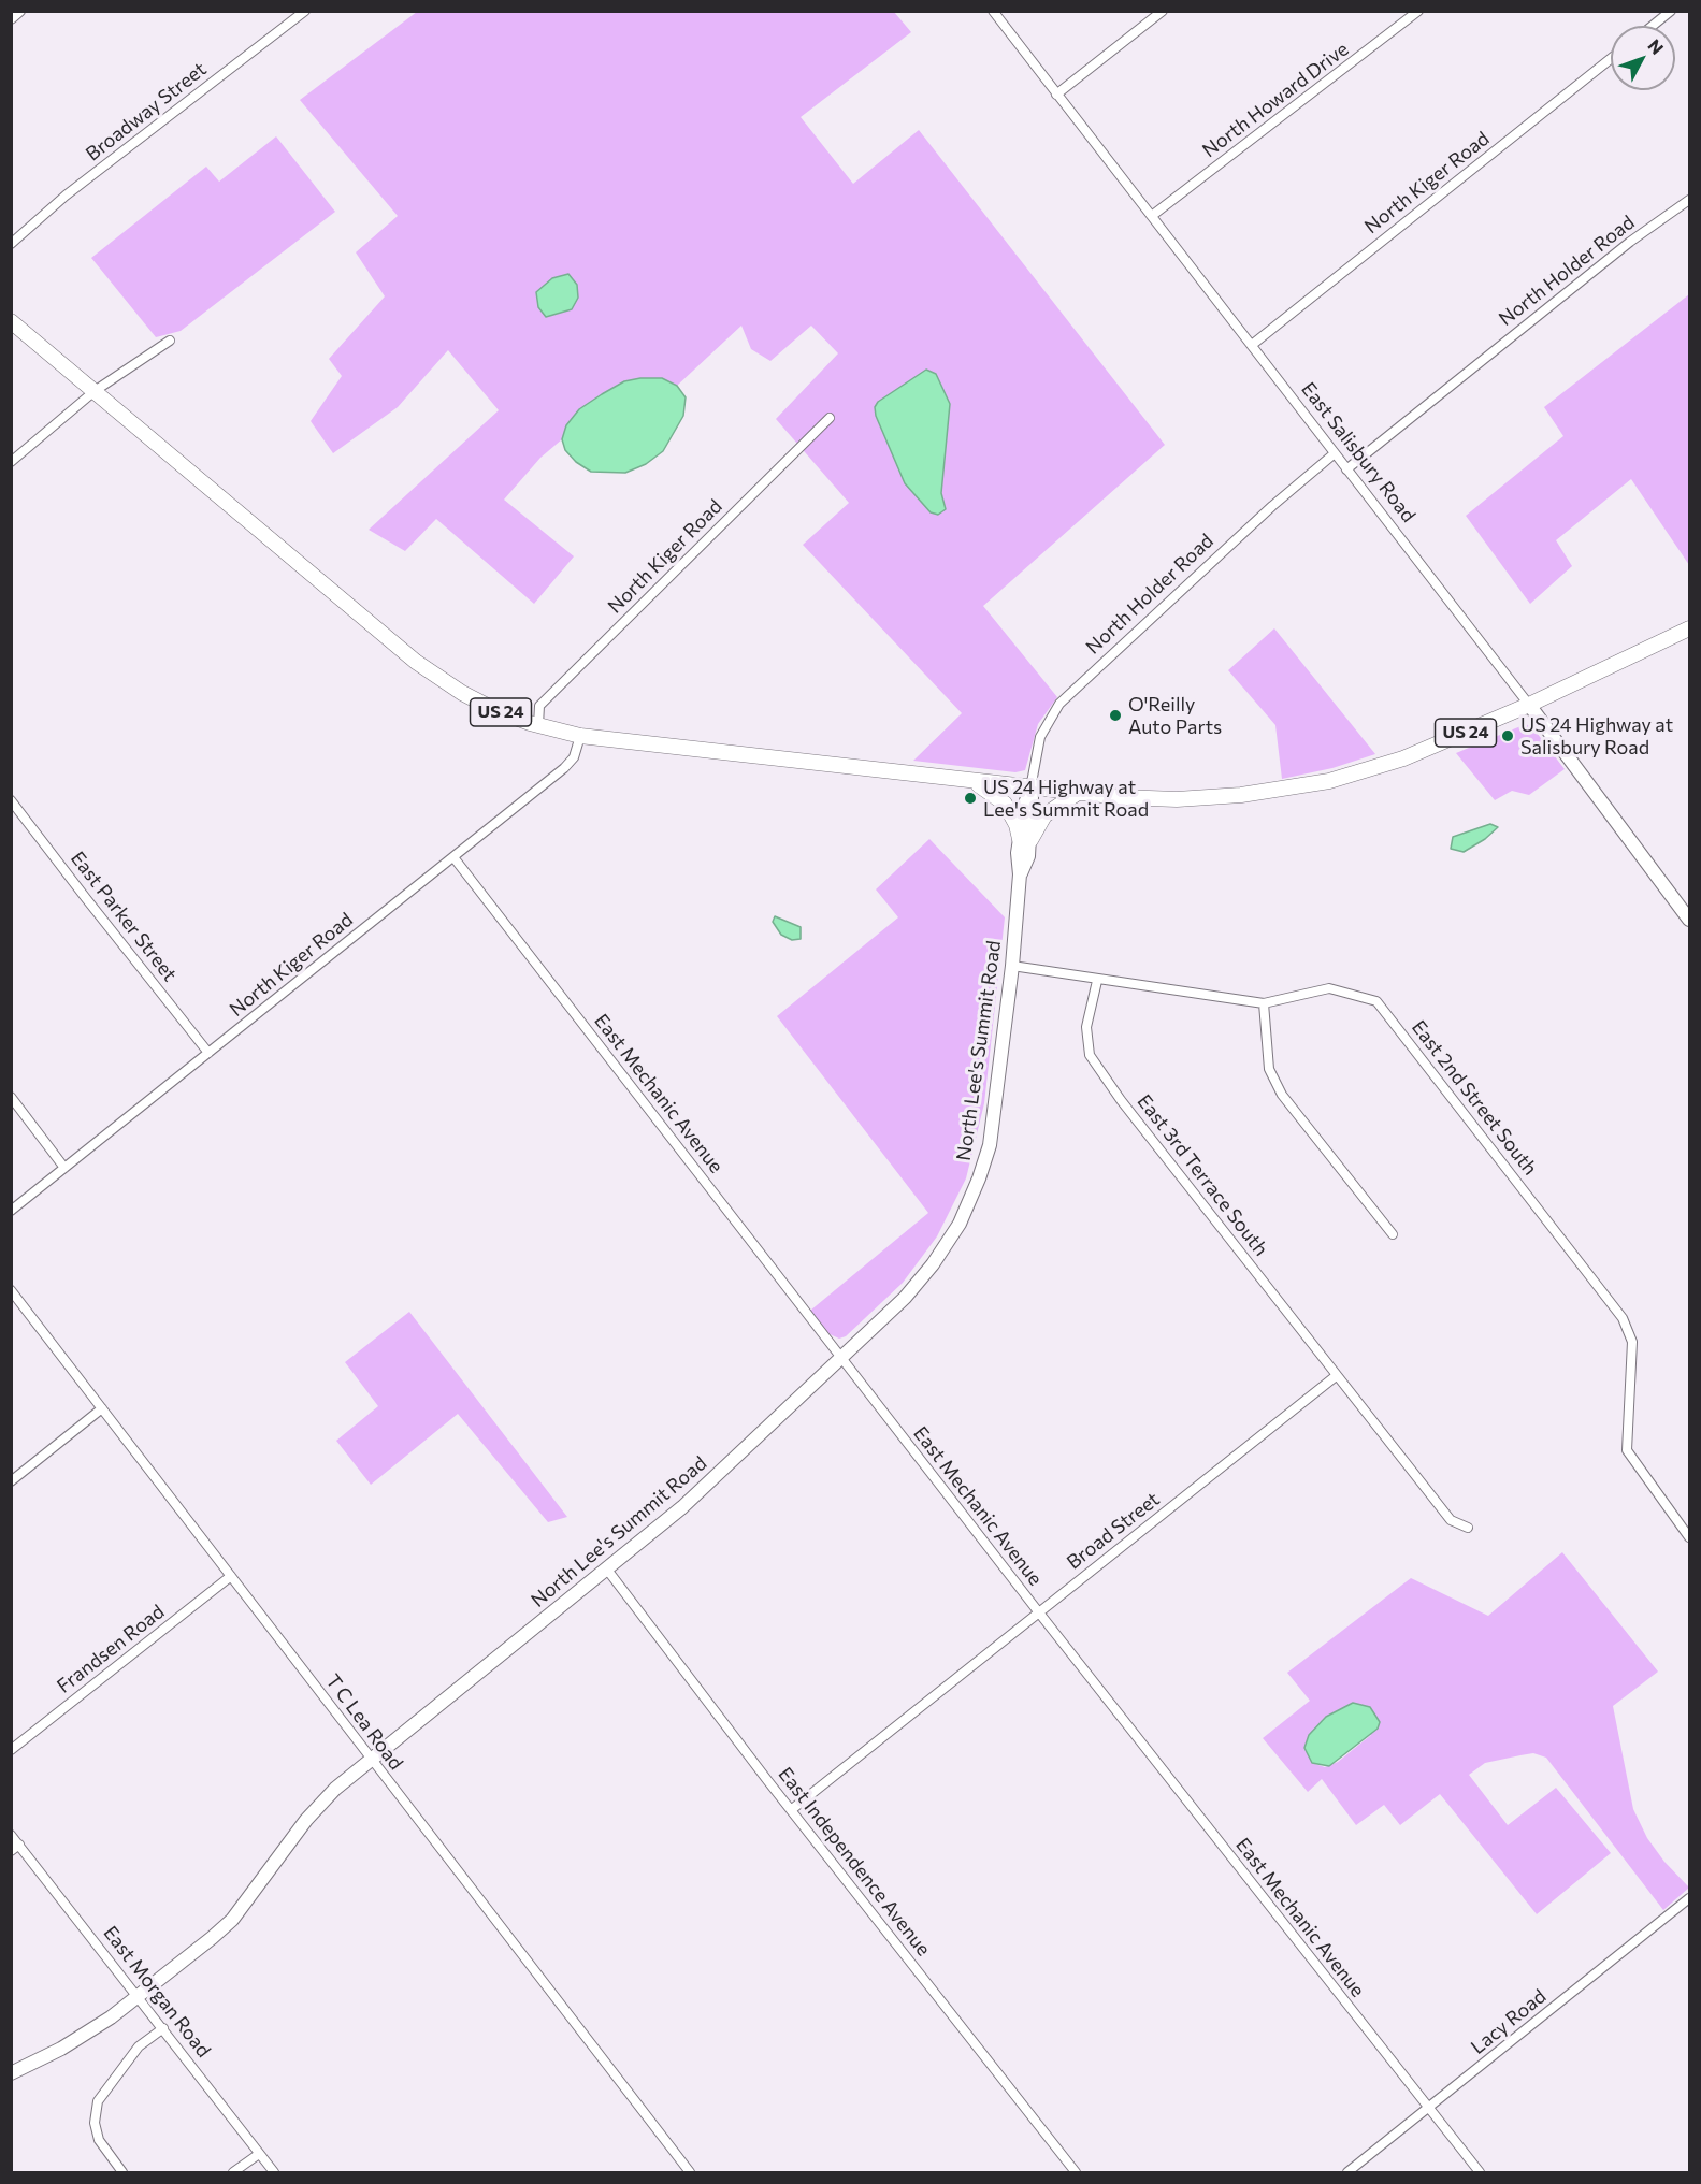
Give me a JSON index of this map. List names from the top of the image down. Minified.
{"streets":{"main road":["East Salisbury Road","US 24","North Lee's Summit Road"],"street":["North Howard Drive","Broadway Street","North Kiger Road","North Holder Road","East Parker Street","East Mechanic Avenue","East 2nd Street South","East 3rd Terrace South","Broad Street","Frandsen Road","T C Lea Road","East Independence Avenue","East Morgan Road","Lacy Road"]},"crossings":[["North Howard Drive","East Salisbury Road"],["North Kiger Road","East Salisbury Road"],["North Kiger Road","US 24"],["North Kiger Road","East Parker Street"],["North Kiger Road","East Mechanic Avenue"],["North Holder Road","East Salisbury Road"],["North Holder Road","US 24"],["North Holder Road","North Lee's Summit Road"],["East Salisbury Road","US 24"],["US 24","North Lee's Summit Road"],["North Lee's Summit Road","East Mechanic Avenue"],["North Lee's Summit Road","East 2nd Street South"],["North Lee's Summit Road","T C Lea Road"],["North Lee's Summit Road","East Independence Avenue"],["North Lee's Summit Road","East Morgan Road"],["East Mechanic Avenue","Broad Street"],["East Mechanic Avenue","Lacy Road"],["East 2nd Street South","East 3rd Terrace South"],["East 3rd Terrace South","Broad Street"],["Broad Street","East Independence Avenue"],["Frandsen Road","T C Lea Road"]],"places":["O'Reilly Auto Parts","US 24 Highway at Salisbury Road","US 24 Highway at Lee's Summit Road"],"north":"top right"}
